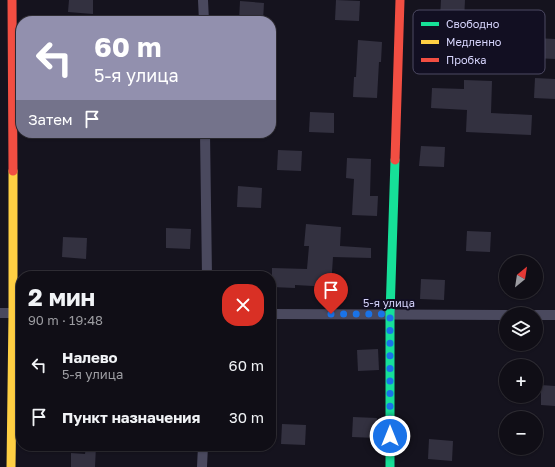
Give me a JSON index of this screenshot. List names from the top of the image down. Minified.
{"streets":{"street":["5-я улица"]},"legend":["Свободно","Медленно","Пробка"],"north":"top right","page":{"turn":["60 m","5-я улица"],"then":"Затем","map_buttons":["+","−"],"heading":["2 мин","90 m · 19:48"],"list":[{"name":"Налево","note":"5-я улица","value":"60 m"},{"name":"Пункт назначения","value":"30 m"}]}}
